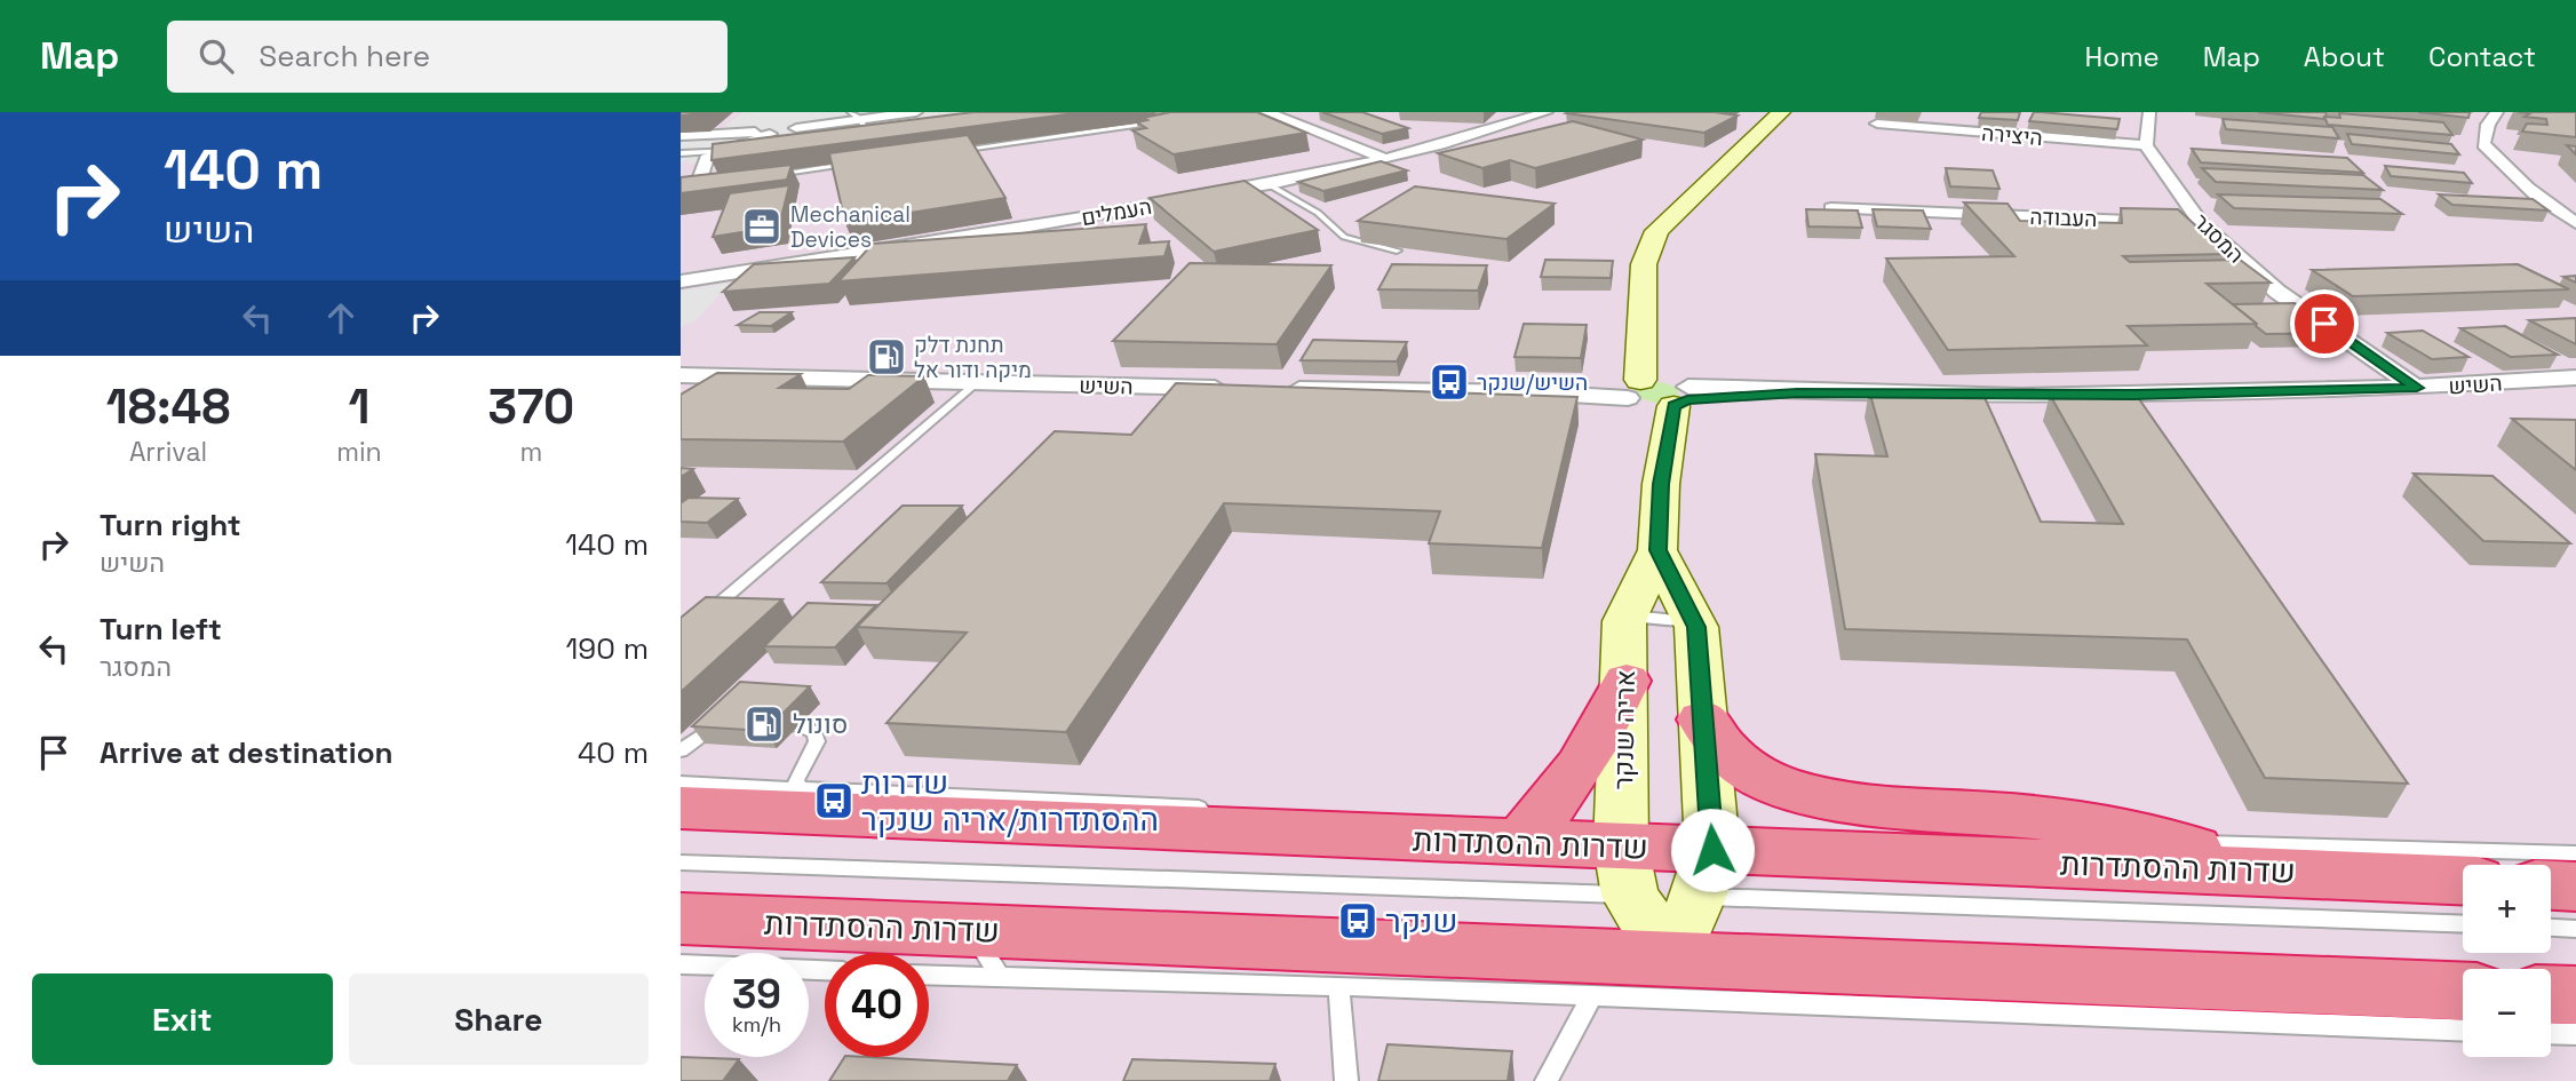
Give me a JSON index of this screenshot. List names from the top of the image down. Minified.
{"streets":{"highway":["שדרות ההסתדרות"],"street":["היצירה","העמלים","העבודה","המסגר","השיש","אריה שנקר"]},"crossings":[["היצירה","המסגר"],["העבודה","המסגר"],["המסגר","השיש"],["השיש","אריה שנקר"],["אריה שנקר","שדרות ההסתדרות"]],"places":{"office":["Mechanical Devices"],"fuel station":["תחנת דלק מיקה ודור אל","סונול"],"bus stop":["השיש/שנקר","שדרות ההסתדרות/אריה שנקר","שנקר"]},"page":{"header":"Map","search":"Search here","nav":["Home","Map","About","Contact"],"turn":["140 m","השיש"],"eta":["18:48","Arrival","1","min","370","m"],"list":[{"name":"Turn right","note":"השיש","value":"140 m"},{"name":"Turn left","note":"המסגר","value":"190 m"},{"name":"Arrive at destination","value":"40 m"}],"map_buttons":["+","−"],"speed":"39 km/h","limit":"40","buttons":["Exit","Share"]}}
